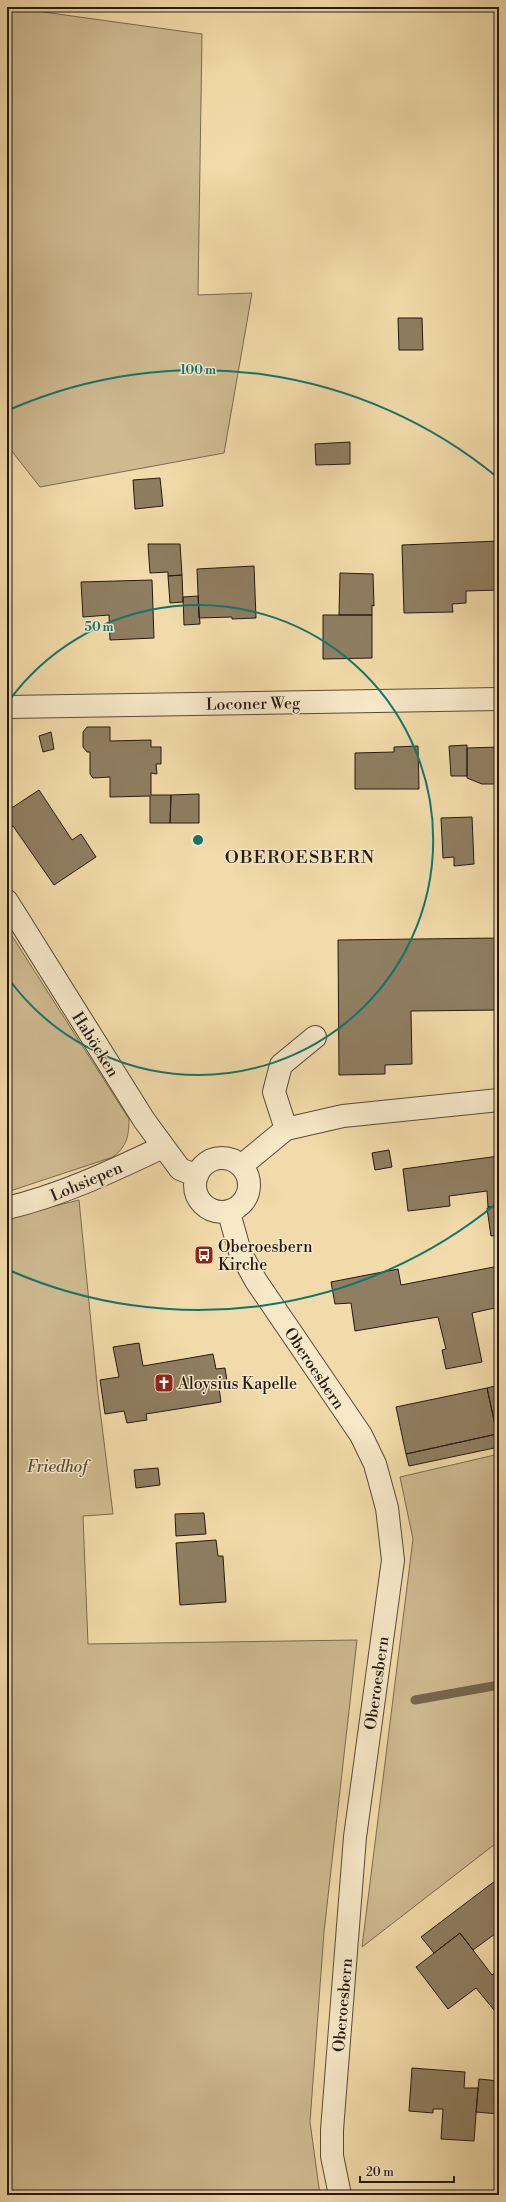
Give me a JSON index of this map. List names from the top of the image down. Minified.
{"streets":{"street":["Loconer Weg","Haböcken","Lohsiepen","Oberoesbern"]},"crossings":[["Haböcken","Lohsiepen"],["Haböcken","Oberoesbern"]],"districts":["OBEROESBERN"],"parks":["Friedhof"],"places":{"bus stop":["Oberoesbern Kirche"],"church":["Aloysius Kapelle"]},"scale_bar":"20 m","rings":["100 m","50 m"]}
